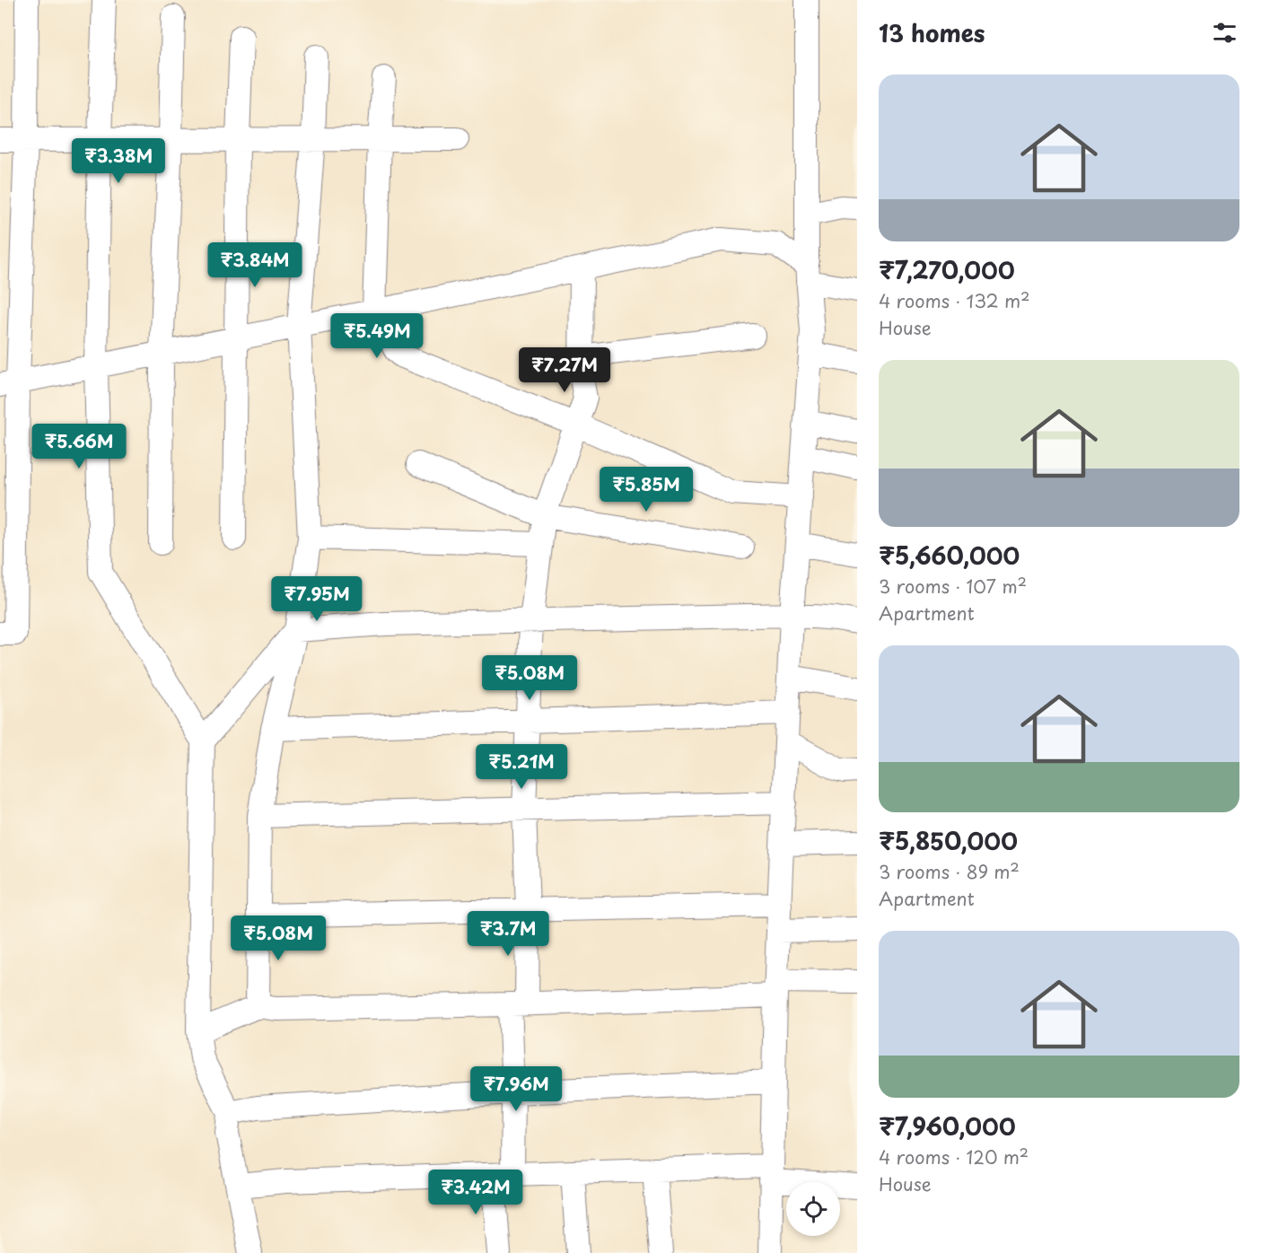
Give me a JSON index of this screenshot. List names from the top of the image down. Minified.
{"page":{"heading":"13 homes","list":[{"name":"₹7,270,000","note":"4 rooms · 132 m² · House"},{"name":"₹5,660,000","note":"3 rooms · 107 m² · Apartment"},{"name":"₹5,850,000","note":"3 rooms · 89 m² · Apartment"},{"name":"₹7,960,000","note":"4 rooms · 120 m² · House"}],"price":["₹3.38M","₹3.84M","₹5.49M","₹7.27M","₹5.66M","₹5.85M","₹7.95M","₹5.08M","₹5.21M","₹3.7M","₹5.08M","₹7.96M","₹3.42M"]}}
